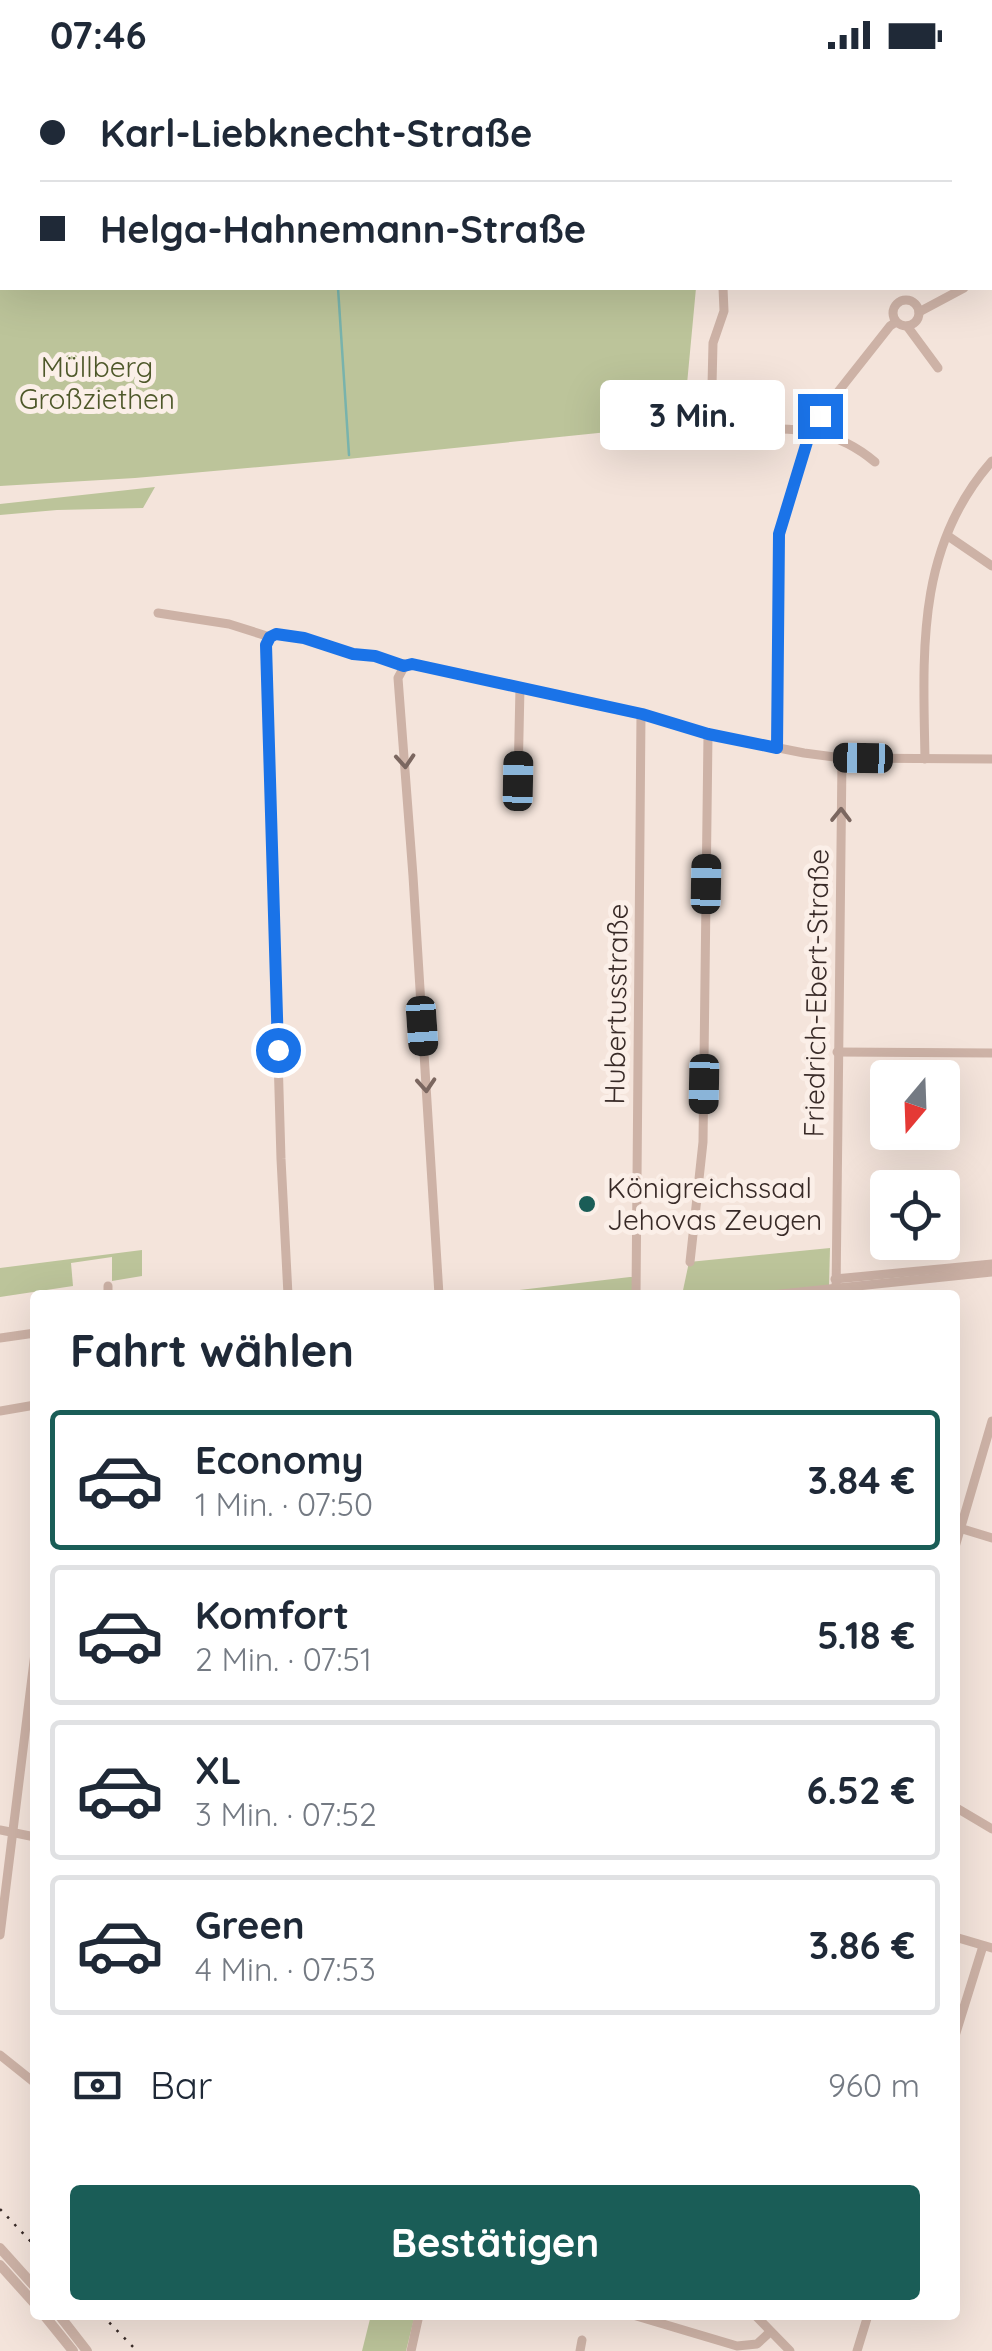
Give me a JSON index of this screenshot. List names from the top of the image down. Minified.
{"streets":{"street":["Friedrich-Ebert-Straße","Hubertusstraße"]},"one_way":["Friedrich-Ebert-Straße"],"parks":["Müllberg Großziethen"],"places":["Königreichssaal Jehovas Zeugen"],"north":"bottom","page":{"status":"07:46","banner":["Karl-Liebknecht-Straße","Helga-Hahnemann-Straße"],"bubble":"3 Min.","heading":"Fahrt wählen","list":[{"name":"Economy","note":"1 Min. · 07:50","value":"3.84 €"},{"name":"Komfort","note":"2 Min. · 07:51","value":"5.18 €"},{"name":"XL","note":"3 Min. · 07:52","value":"6.52 €"},{"name":"Green","note":"4 Min. · 07:53","value":"3.86 €"}],"pay":["Bar","960 m"],"buttons":"Bestätigen"}}
